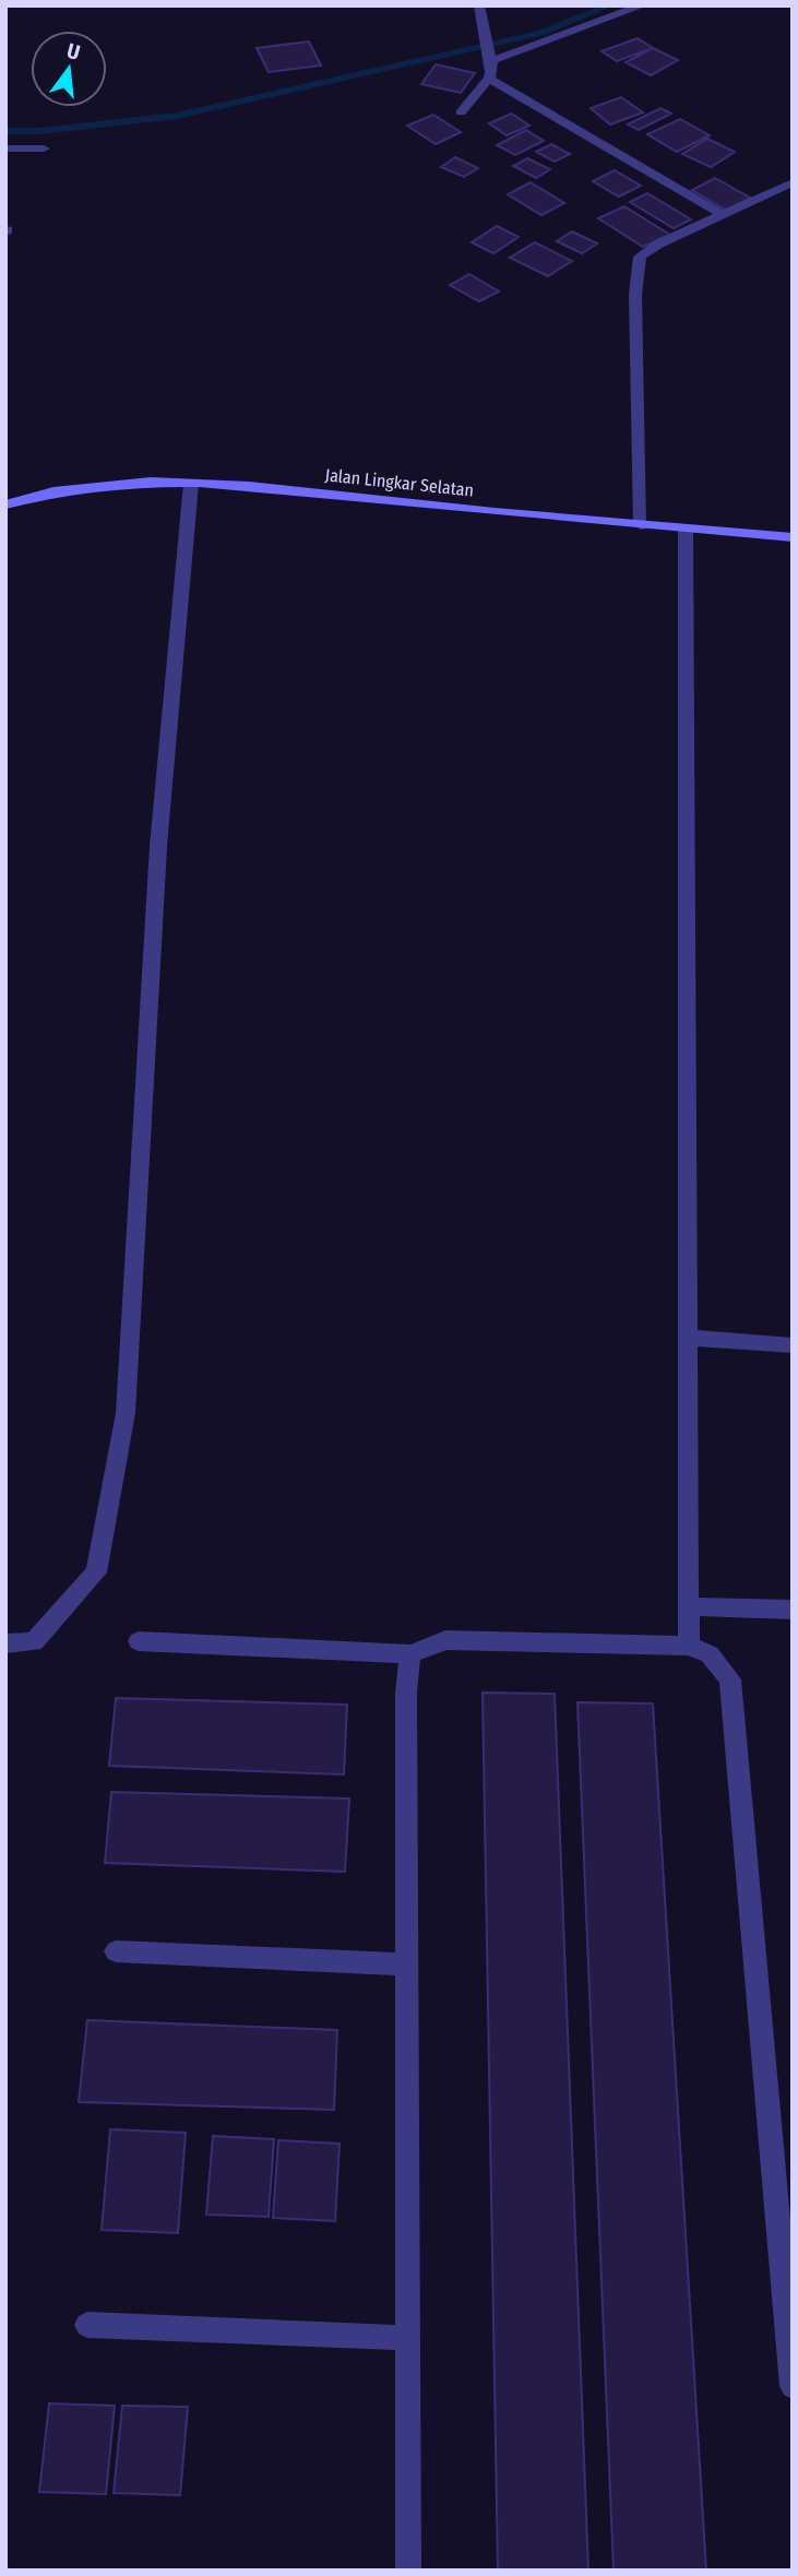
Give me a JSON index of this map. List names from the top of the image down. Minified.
{"streets":{"street":["Jalan Lingkar Selatan"]},"north":"top"}
